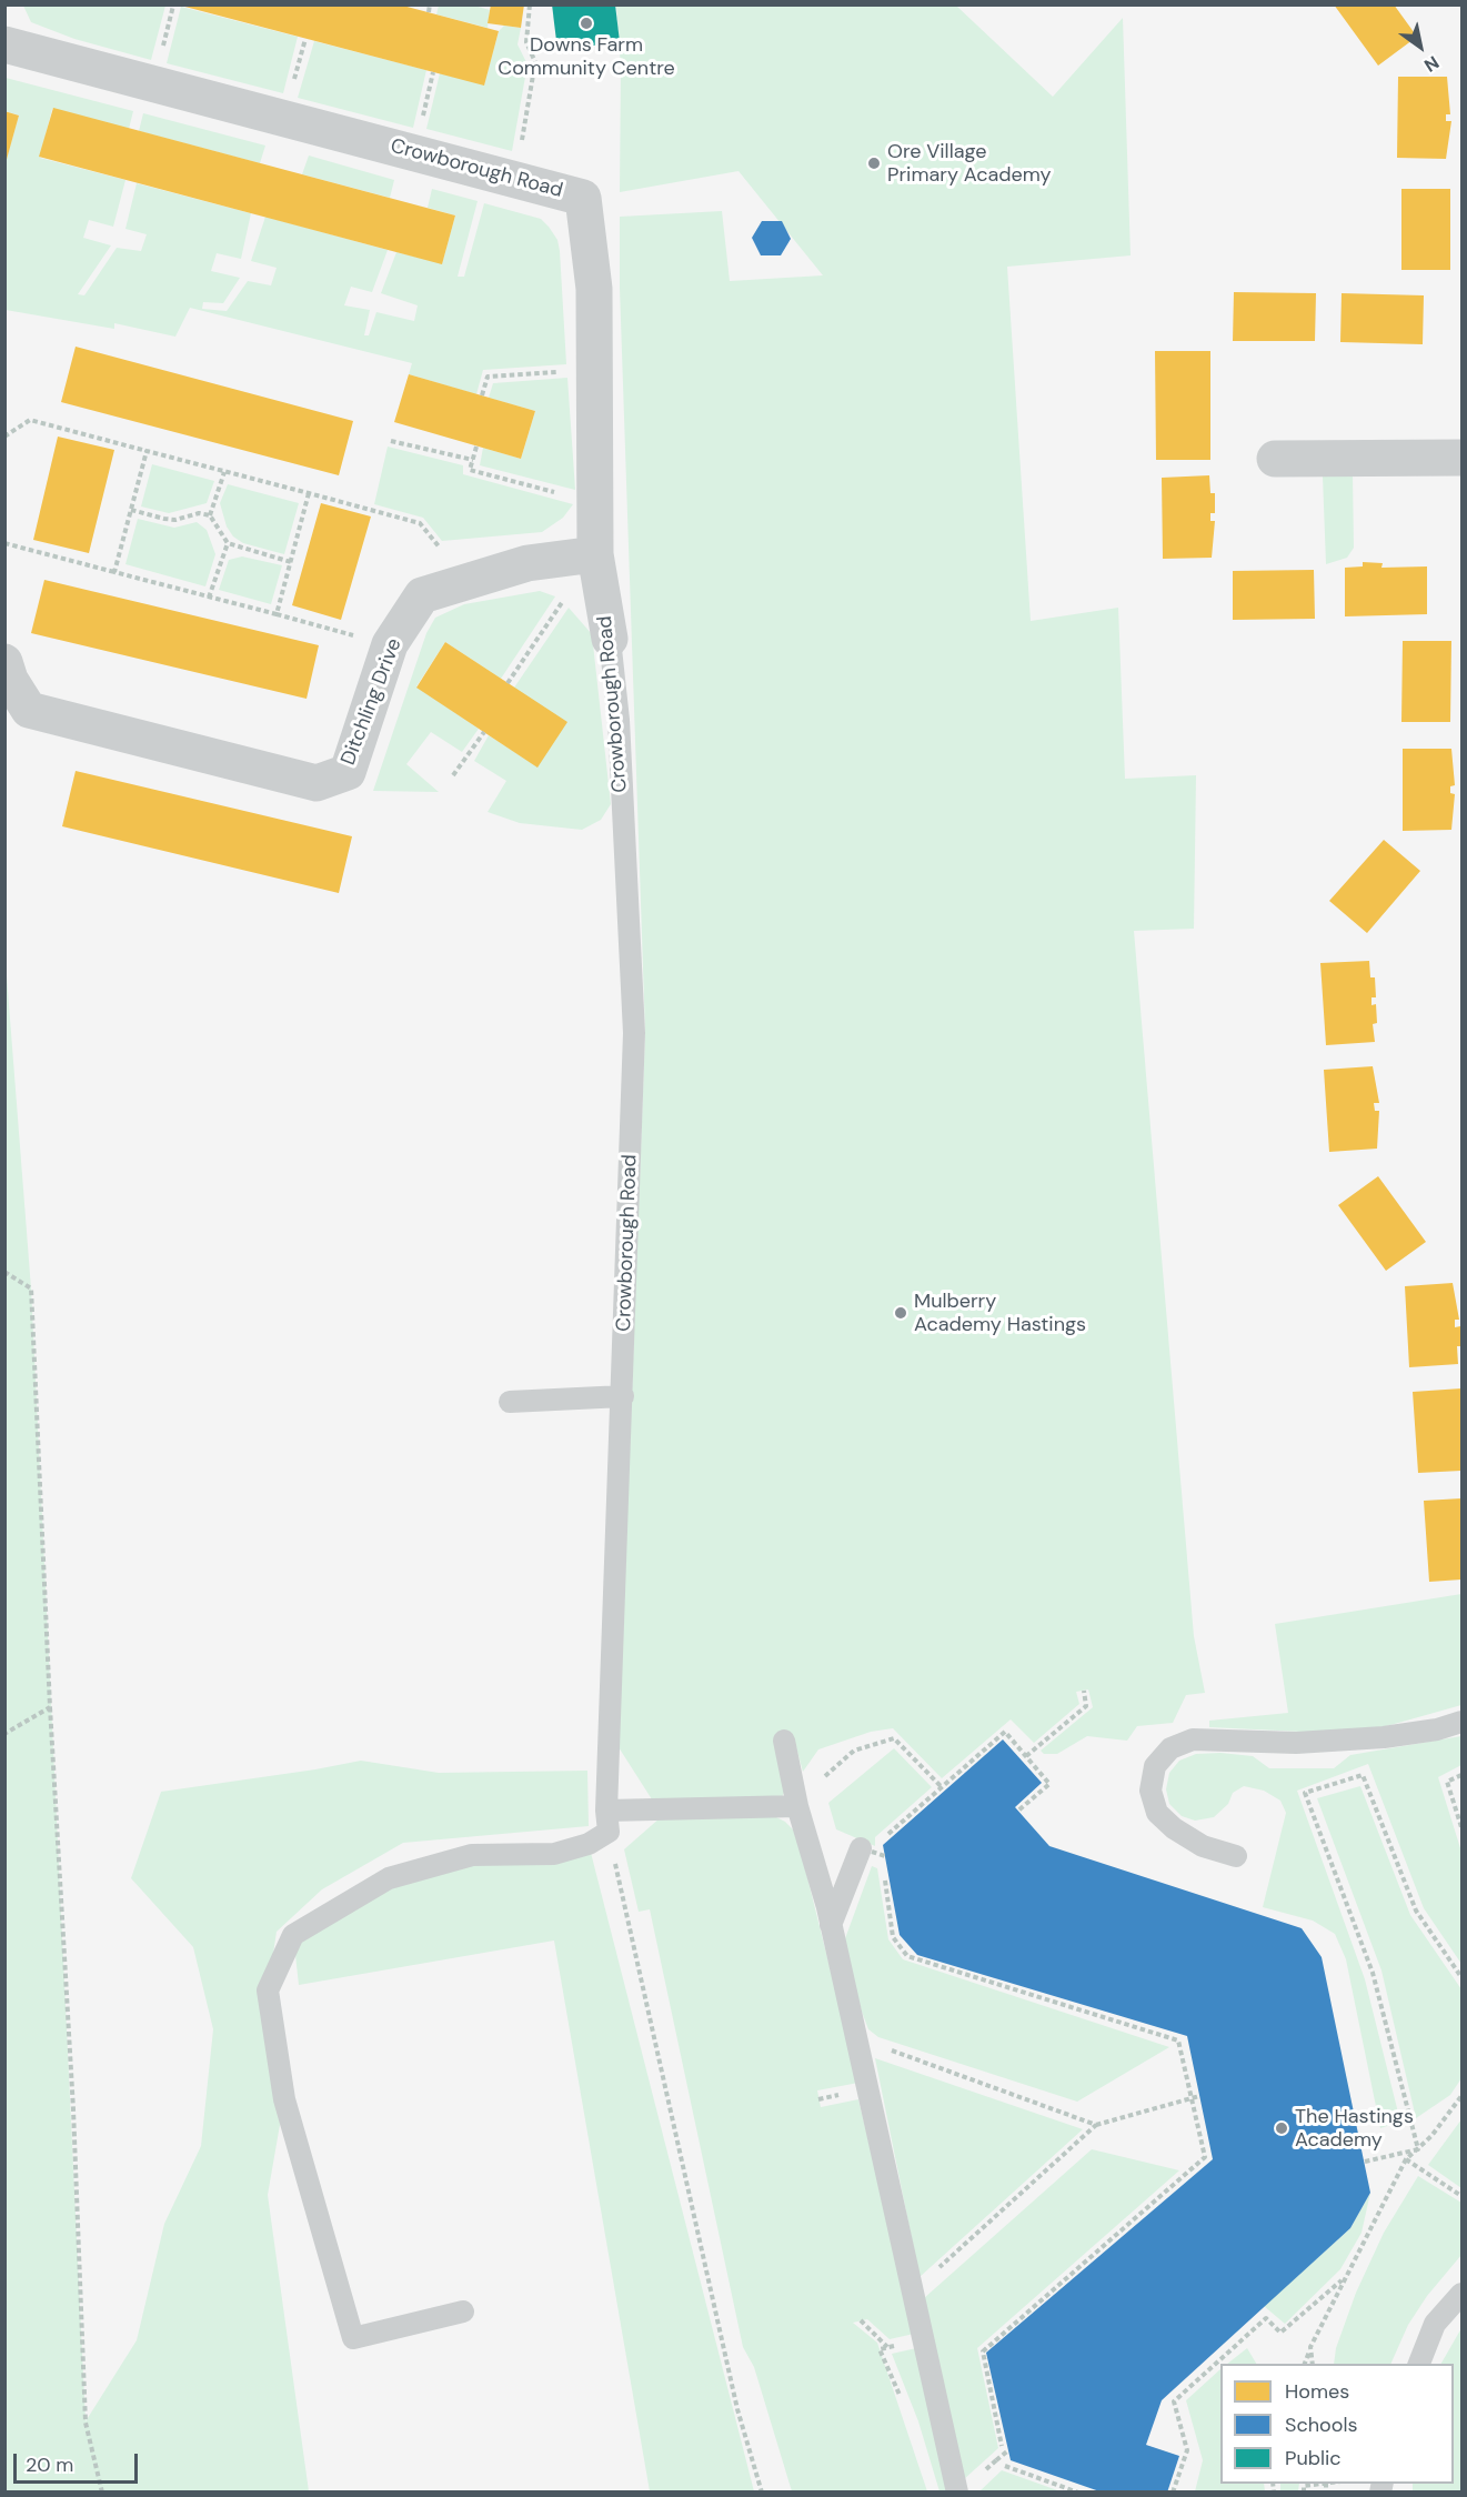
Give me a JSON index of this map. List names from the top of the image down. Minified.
{"streets":{"street":["Crowborough Road","Ditchling Drive"]},"crossings":[["Crowborough Road","Ditchling Drive"]],"places":["Downs Farm Community Centre","Ore Village Primary Academy","Mulberry Academy Hastings","The Hastings Academy"],"legend":["Homes","Schools","Public"],"scale_bar":"20 m","north":"bottom right"}
